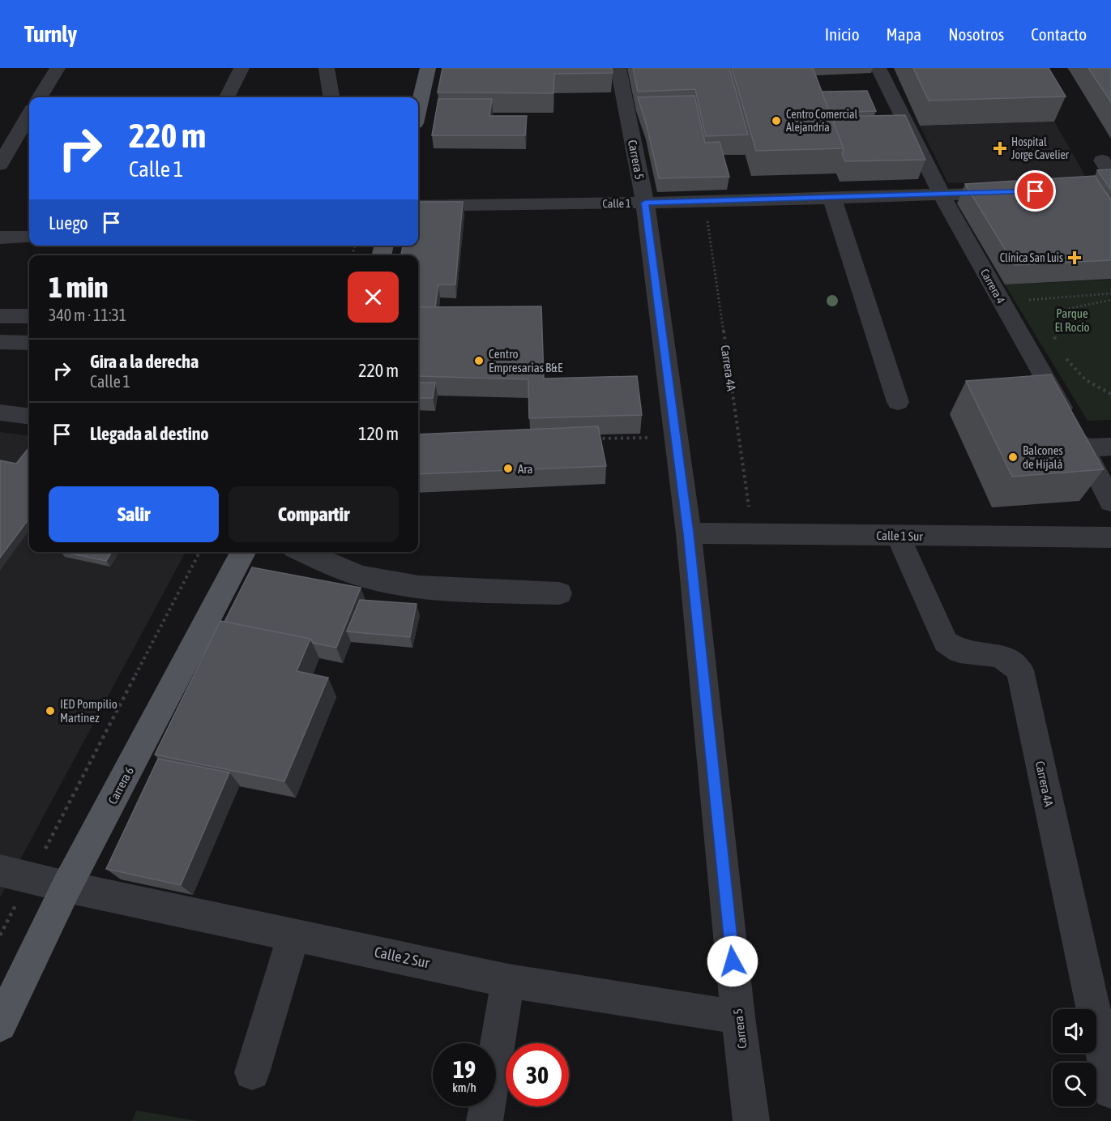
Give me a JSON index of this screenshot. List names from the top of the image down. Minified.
{"streets":{"main road":["Carrera 6"],"street":["Carrera 5","Calle 1","Carrera 4","Carrera 4A","Calle 1 Sur","Calle 2 Sur"]},"crossings":[["Carrera 5","Calle 1"],["Carrera 5","Calle 1 Sur"],["Carrera 5","Calle 2 Sur"],["Calle 1","Carrera 4"],["Calle 1","Carrera 4A"],["Carrera 4A","Calle 1 Sur"],["Carrera 6","Calle 2 Sur"]],"parks":["Parque El Rocío"],"places":{"other":["Centro Comercial Alejandría","Centro Empresarias B&E","Balcones de Hijalá","Ara","IED Pompilio Martinez"],"health":["Hospital Jorge Cavelier","Clínica San Luis"]},"page":{"header":"Turnly","nav":["Inicio","Mapa","Nosotros","Contacto"],"turn":["220 m","Calle 1"],"then":"Luego","heading":["1 min","340 m · 11:31"],"list":[{"name":"Gira a la derecha","note":"Calle 1","value":"220 m"},{"name":"Llegada al destino","value":"120 m"}],"buttons":["Salir","Compartir"],"speed":"19 km/h","limit":"30"}}
